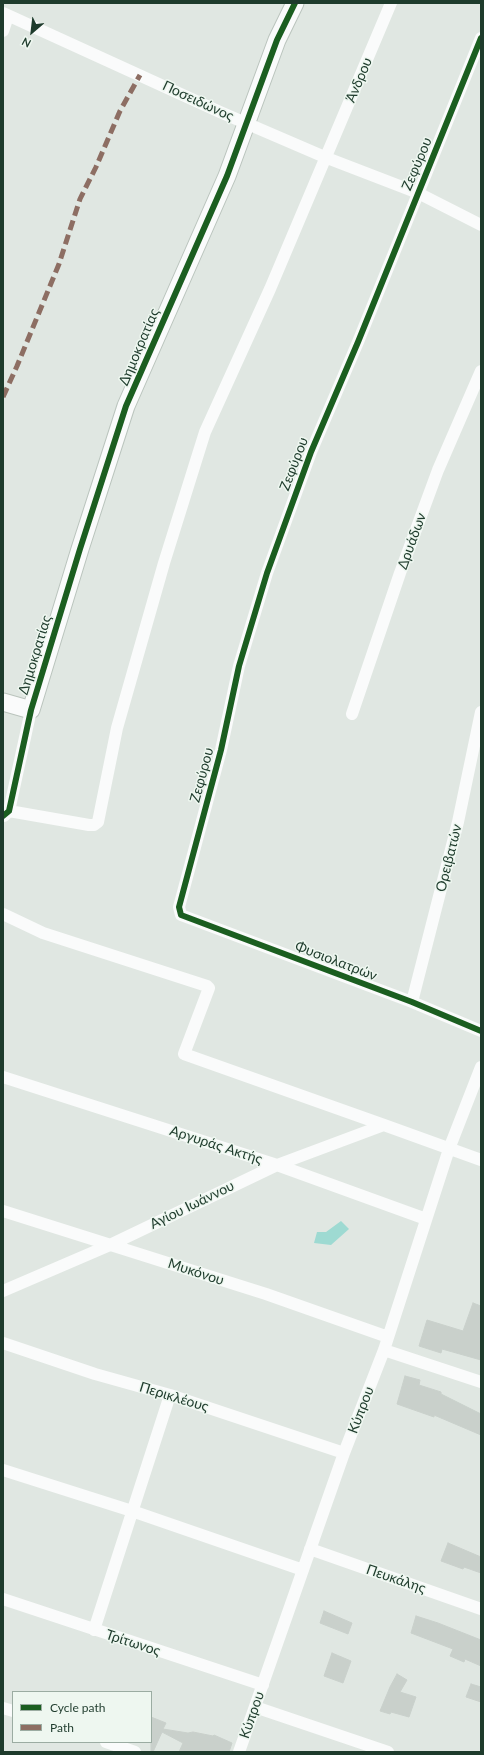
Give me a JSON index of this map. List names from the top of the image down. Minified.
{"streets":{"street":["Άνδρου","Ποσειδώνος","Ζεφύρου","Δημοκρατίας","Δρυάδων","Ορειβατών","Φυσιολατρών","Αργυράς Ακτής","Αγίου Ιωάννου","Μυκόνου","Περικλέους","Κύπρου","Πευκάλης","Τρίτωνος"]},"crossings":[["Άνδρου","Ποσειδώνος"],["Ποσειδώνος","Ζεφύρου"],["Ποσειδώνος","Δημοκρατίας"],["Ζεφύρου","Φυσιολατρών"],["Ορειβατών","Φυσιολατρών"],["Αργυράς Ακτής","Αγίου Ιωάννου"],["Αργυράς Ακτής","Κύπρου"],["Αγίου Ιωάννου","Μυκόνου"],["Μυκόνου","Κύπρου"],["Περικλέους","Κύπρου"],["Κύπρου","Πευκάλης"],["Κύπρου","Τρίτωνος"]],"legend":["Cycle path","Path"],"north":"bottom left"}
